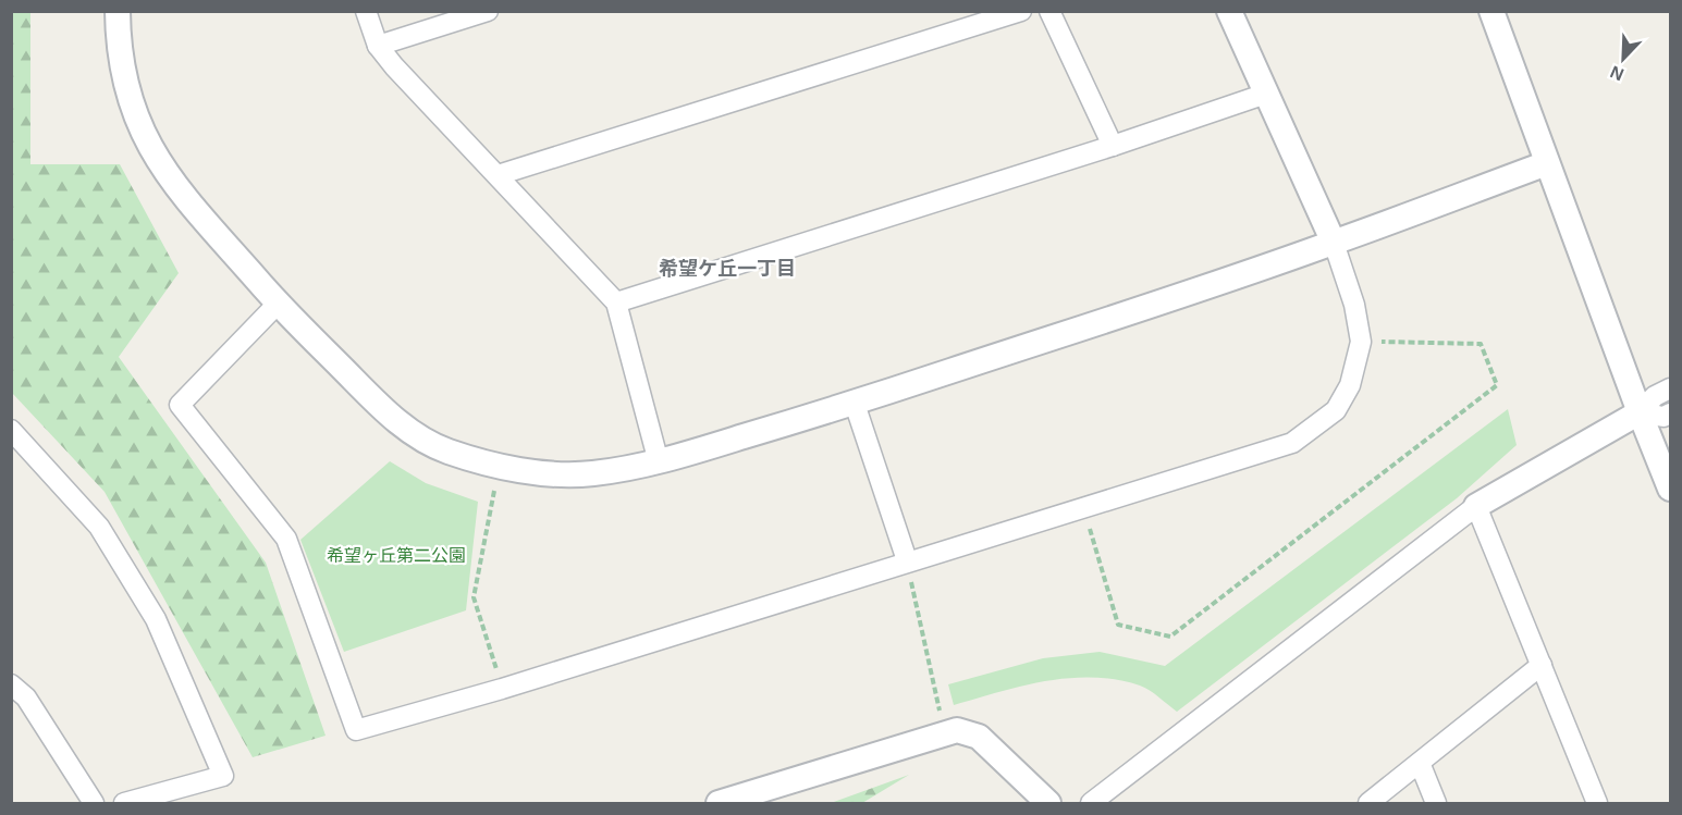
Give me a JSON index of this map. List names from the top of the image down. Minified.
{"districts":["希望ケ丘一丁目"],"parks":["希望ヶ丘第二公園"],"north":"bottom left"}
